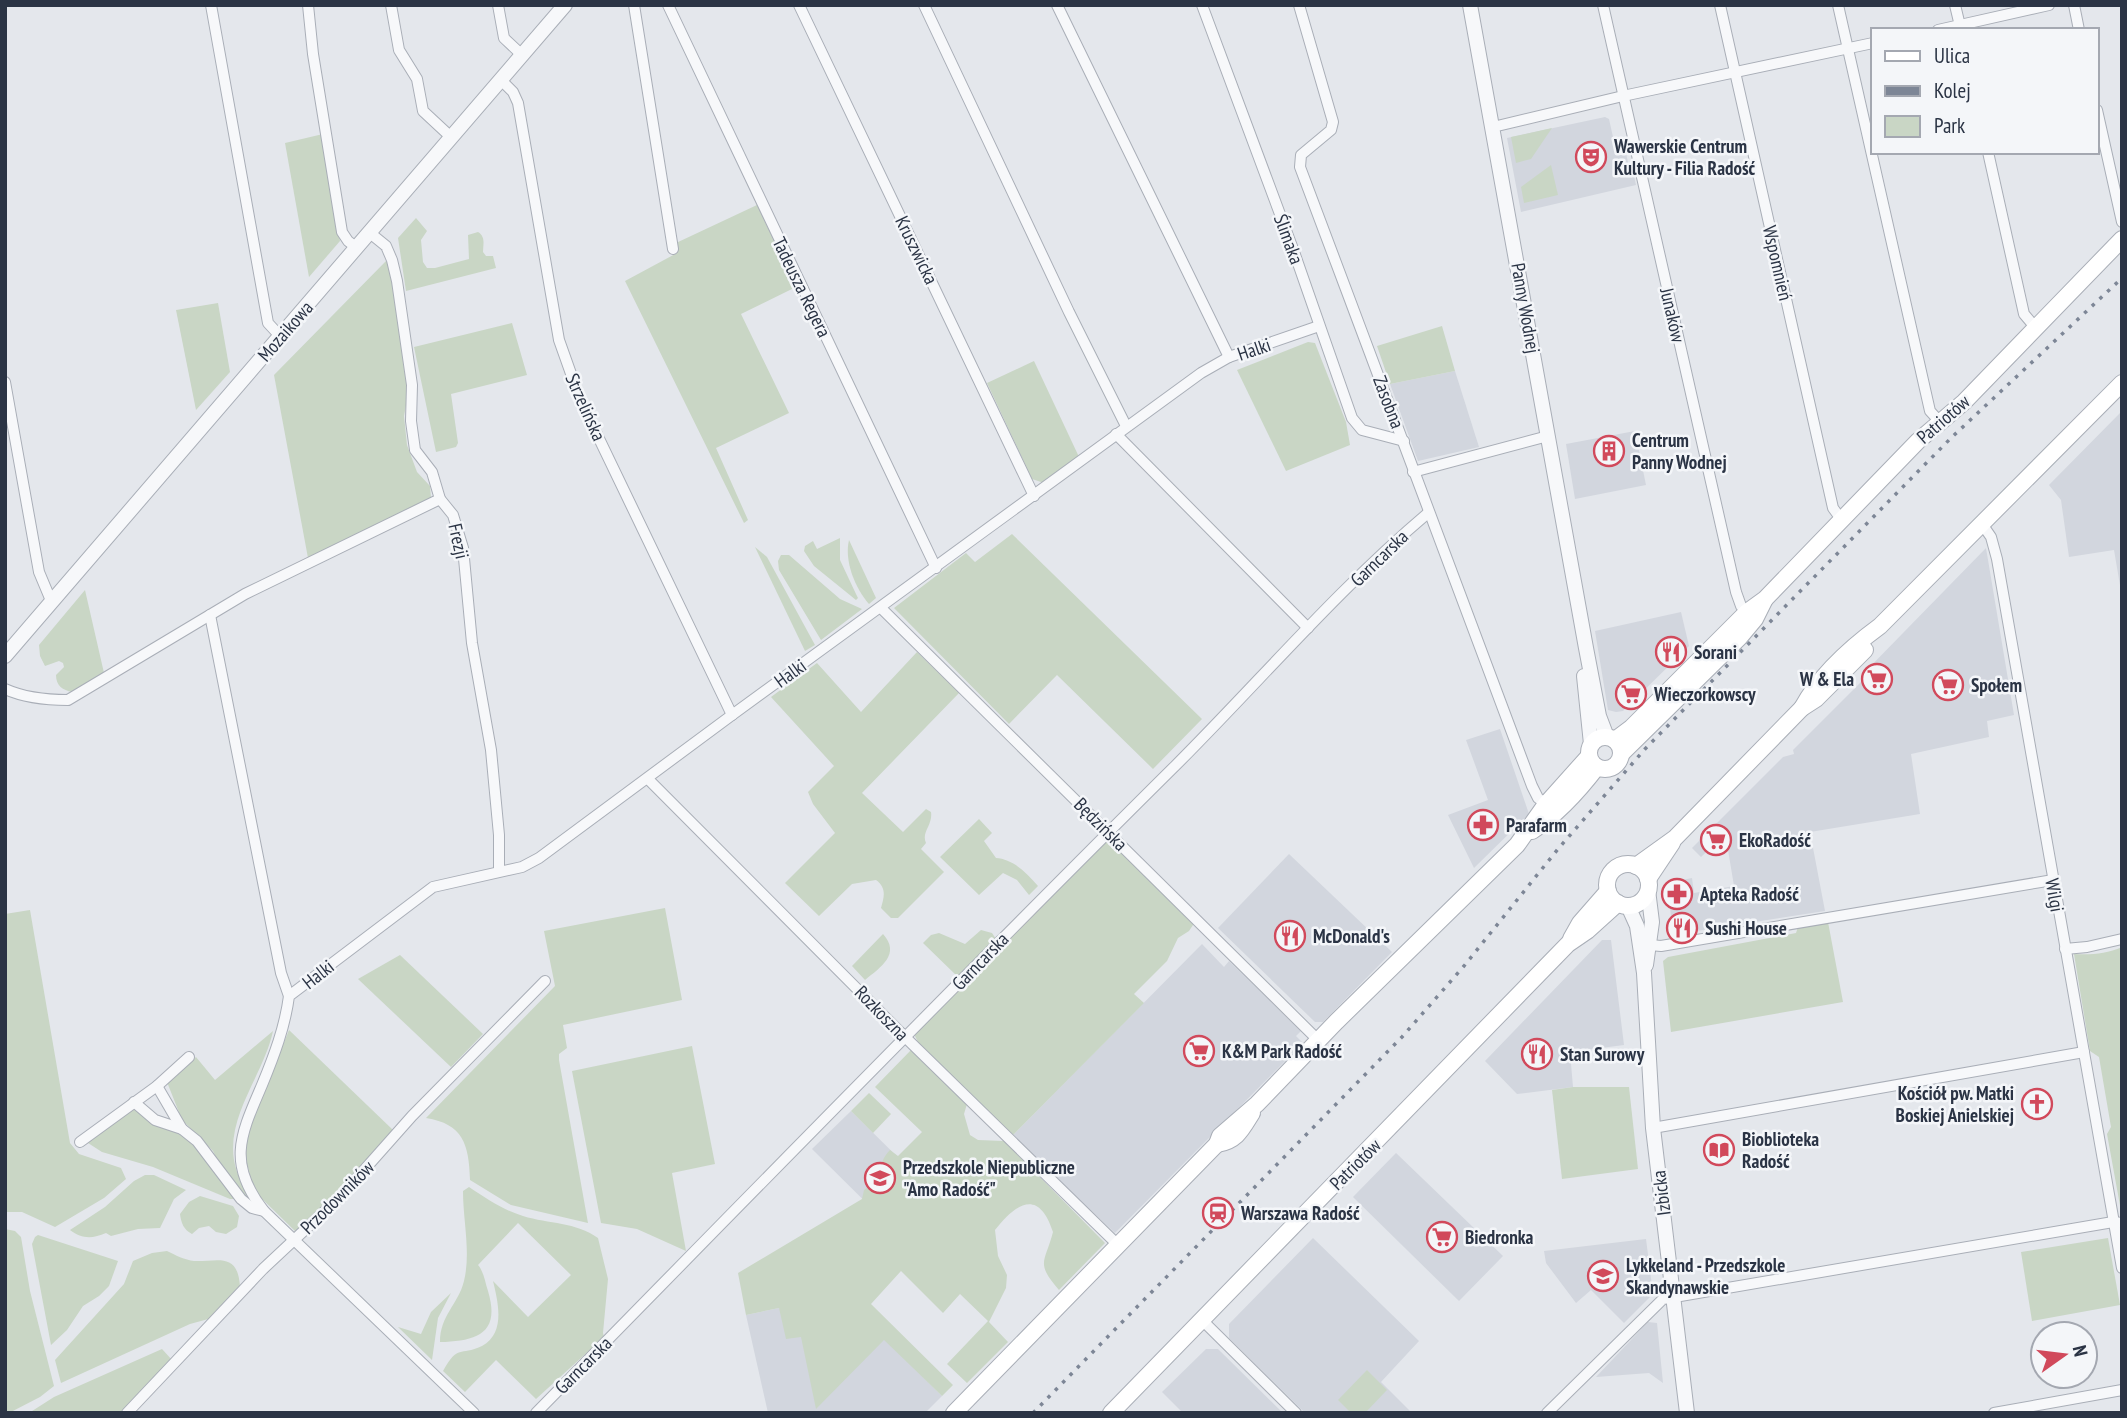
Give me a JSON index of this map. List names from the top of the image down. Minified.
{"streets":{"main road":["Patriotów"],"street":["Ślimaka","Kruszwicka","Wspomnień","Tadeusza Regera","Panny Wodnej","Junaków","Mozaikowa","Halki","Zasobna","Strzelińska","Frezji","Garncarska","Będzińska","Wilgi","Rozkoszna","Izbicka","Przodowników"]},"crossings":[["Ślimaka","Halki"],["Ślimaka","Zasobna"],["Kruszwicka","Halki"],["Wspomnień","Patriotów"],["Tadeusza Regera","Halki"],["Panny Wodnej","Patriotów"],["Junaków","Patriotów"],["Mozaikowa","Strzelińska"],["Mozaikowa","Frezji"],["Halki","Strzelińska"],["Halki","Frezji"],["Halki","Będzińska"],["Halki","Rozkoszna"],["Zasobna","Patriotów"],["Zasobna","Garncarska"],["Patriotów","Będzińska"],["Patriotów","Rozkoszna"],["Patriotów","Izbicka"],["Garncarska","Będzińska"],["Garncarska","Rozkoszna"]],"places":{"theatre":["Wawerskie Centrum Kultury - Filia Radość"],"building":["Centrum Panny Wodnej"],"restaurant":["Sorani","Sushi House","McDonald's","Stan Surowy"],"supermarket":["W & Ela","Społem","Wieczorkowscy","EkoRadość","K&M Park Radość","Biedronka"],"pharmacy":["Parafarm","Apteka Radość"],"church":["Kościół pw. Matki Boskiej Anielskiej"],"library":["Bioblioteka Radość"],"school or university":["Przedszkole Niepubliczne \"Amo Radość\"","Lykkeland - Przedszkole Skandynawskie"],"station":["Warszawa Radość"]},"legend":["Ulica","Kolej","Park"],"north":"right"}
